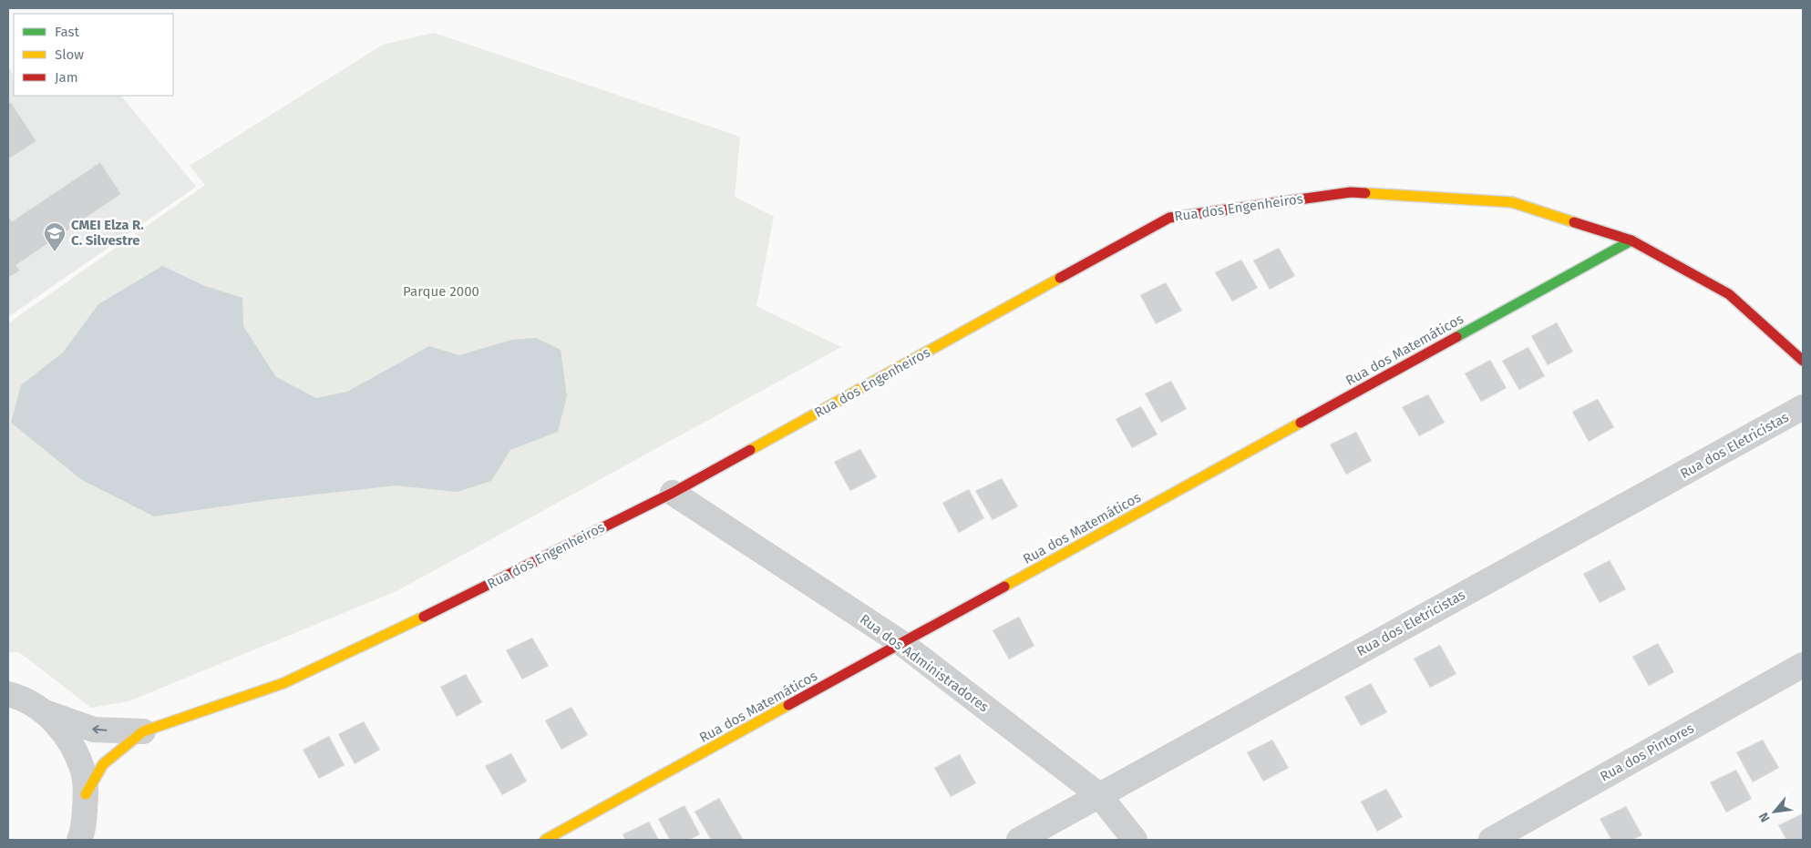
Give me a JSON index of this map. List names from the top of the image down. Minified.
{"streets":{"street":["Rua dos Engenheiros","Rua dos Matemáticos","Rua dos Eletricistas","Rua dos Administradores","Rua dos Pintores"]},"crossings":[["Rua dos Engenheiros","Rua dos Matemáticos"],["Rua dos Engenheiros","Rua dos Administradores"],["Rua dos Matemáticos","Rua dos Administradores"],["Rua dos Eletricistas","Rua dos Administradores"]],"parks":["Parque 2000"],"places":{"school or university":["CMEI Elza R. C. Silvestre"]},"legend":["Fast","Slow","Jam"],"north":"bottom left"}
